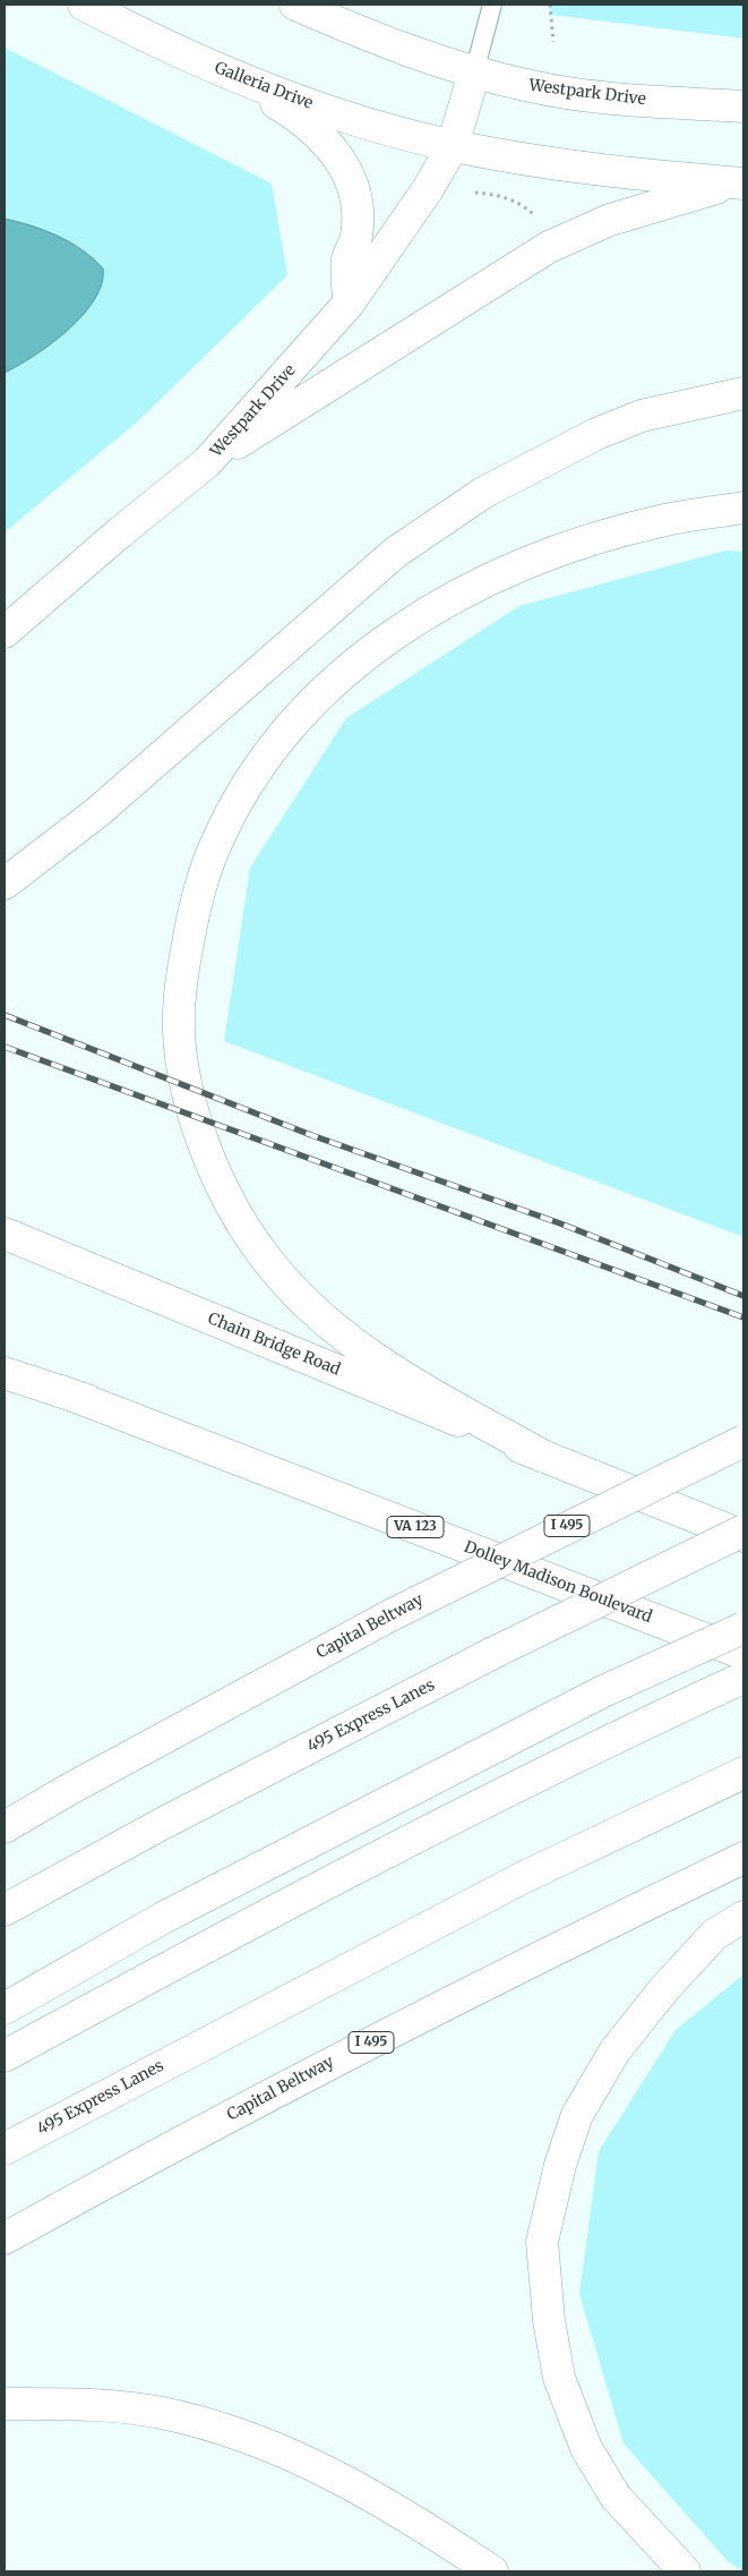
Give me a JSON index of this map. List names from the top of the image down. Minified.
{"streets":{"main road":["Galleria Drive","Westpark Drive","Chain Bridge Road","I 495","VA 123","Dolley Madison Boulevard","Capital Beltway","495 Express Lanes"]},"crossings":[["Galleria Drive","Westpark Drive"],["VA 123","Dolley Madison Boulevard"]]}
